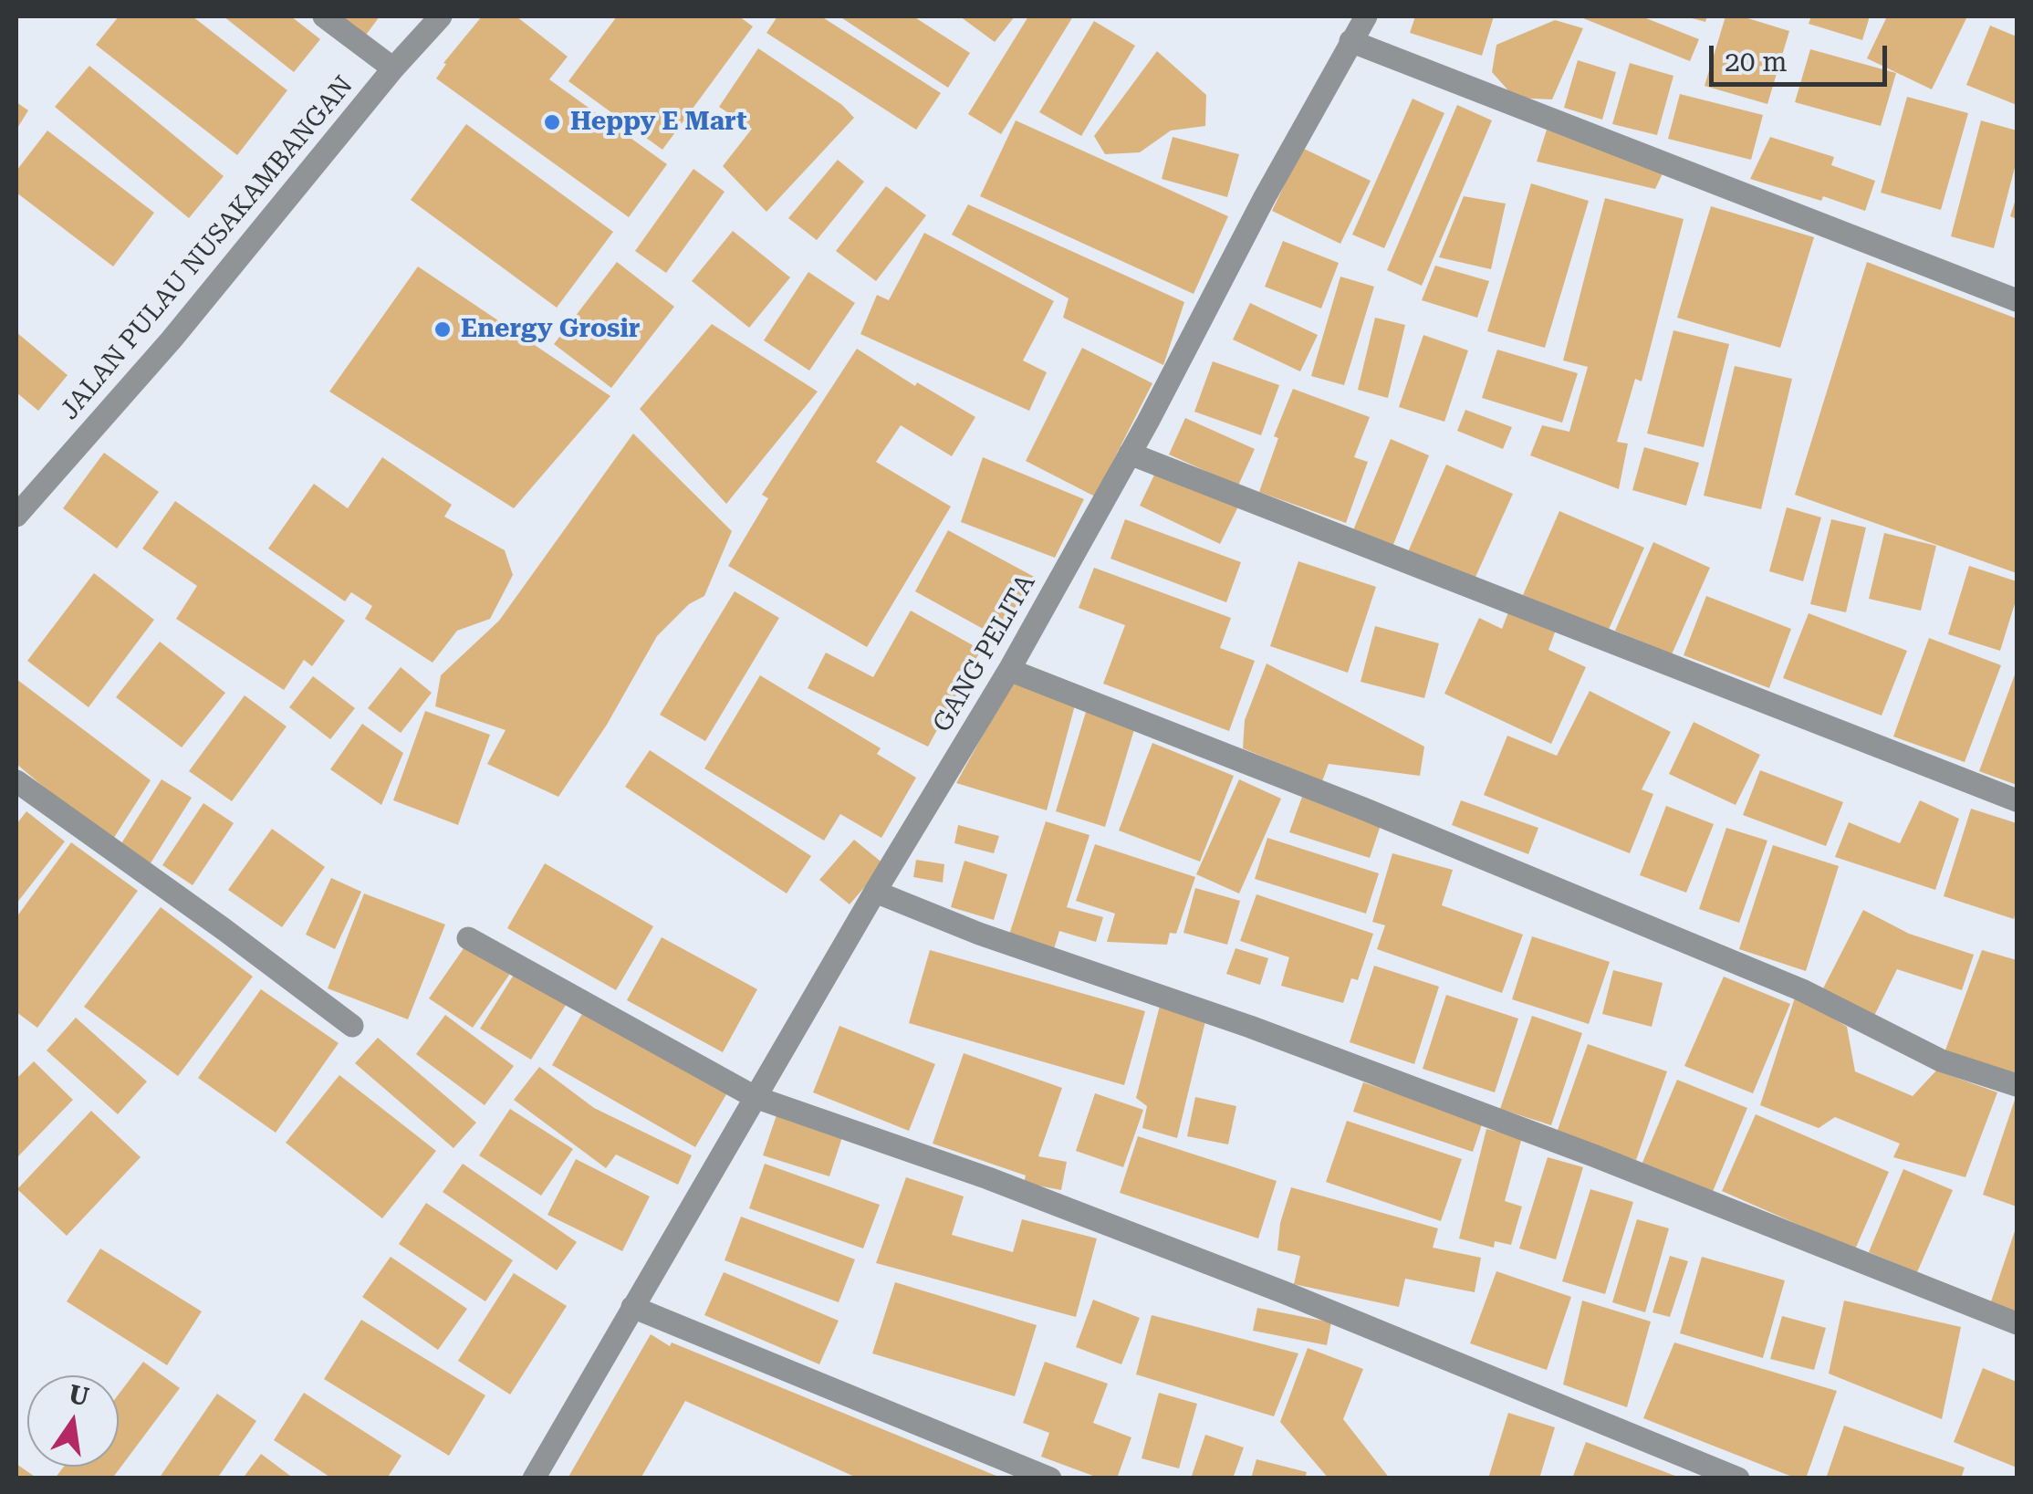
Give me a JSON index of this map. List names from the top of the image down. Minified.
{"streets":{"street":["JALAN PULAU NUSAKAMBANGAN","GANG PELITA"]},"places":["Heppy E Mart","Energy Grosir"],"scale_bar":"20 m","north":"top"}
